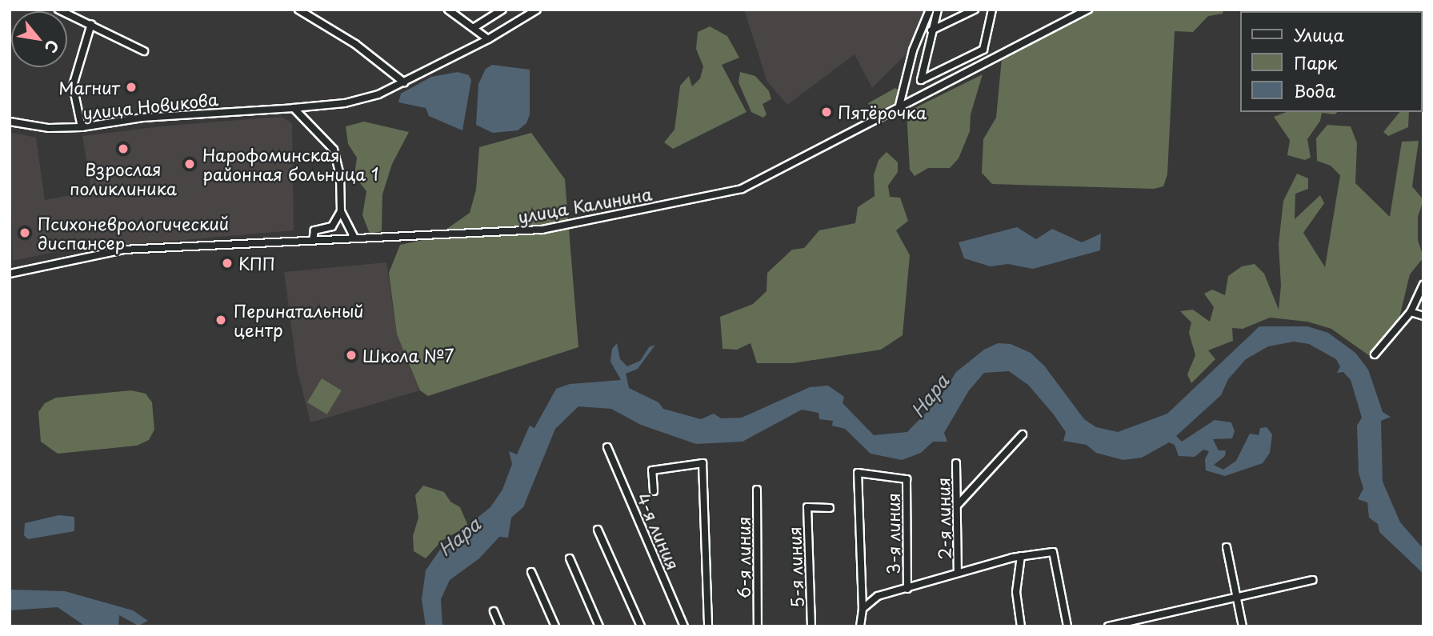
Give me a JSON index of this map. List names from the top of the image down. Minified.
{"streets":{"street":["улица Новикова","улица Калинина","2-я линия","4-я линия","3-я линия","6-я линия","5-я линия"]},"water":["Нара"],"places":["Магнит","Пятёрочка","Взрослая поликлиника","Нарофоминская районная больница 1","Психоневрологический диспансер","КПП","Перинатальный центр","Школа №7"],"legend":["Улица","Парк","Вода"],"north":"bottom right"}
